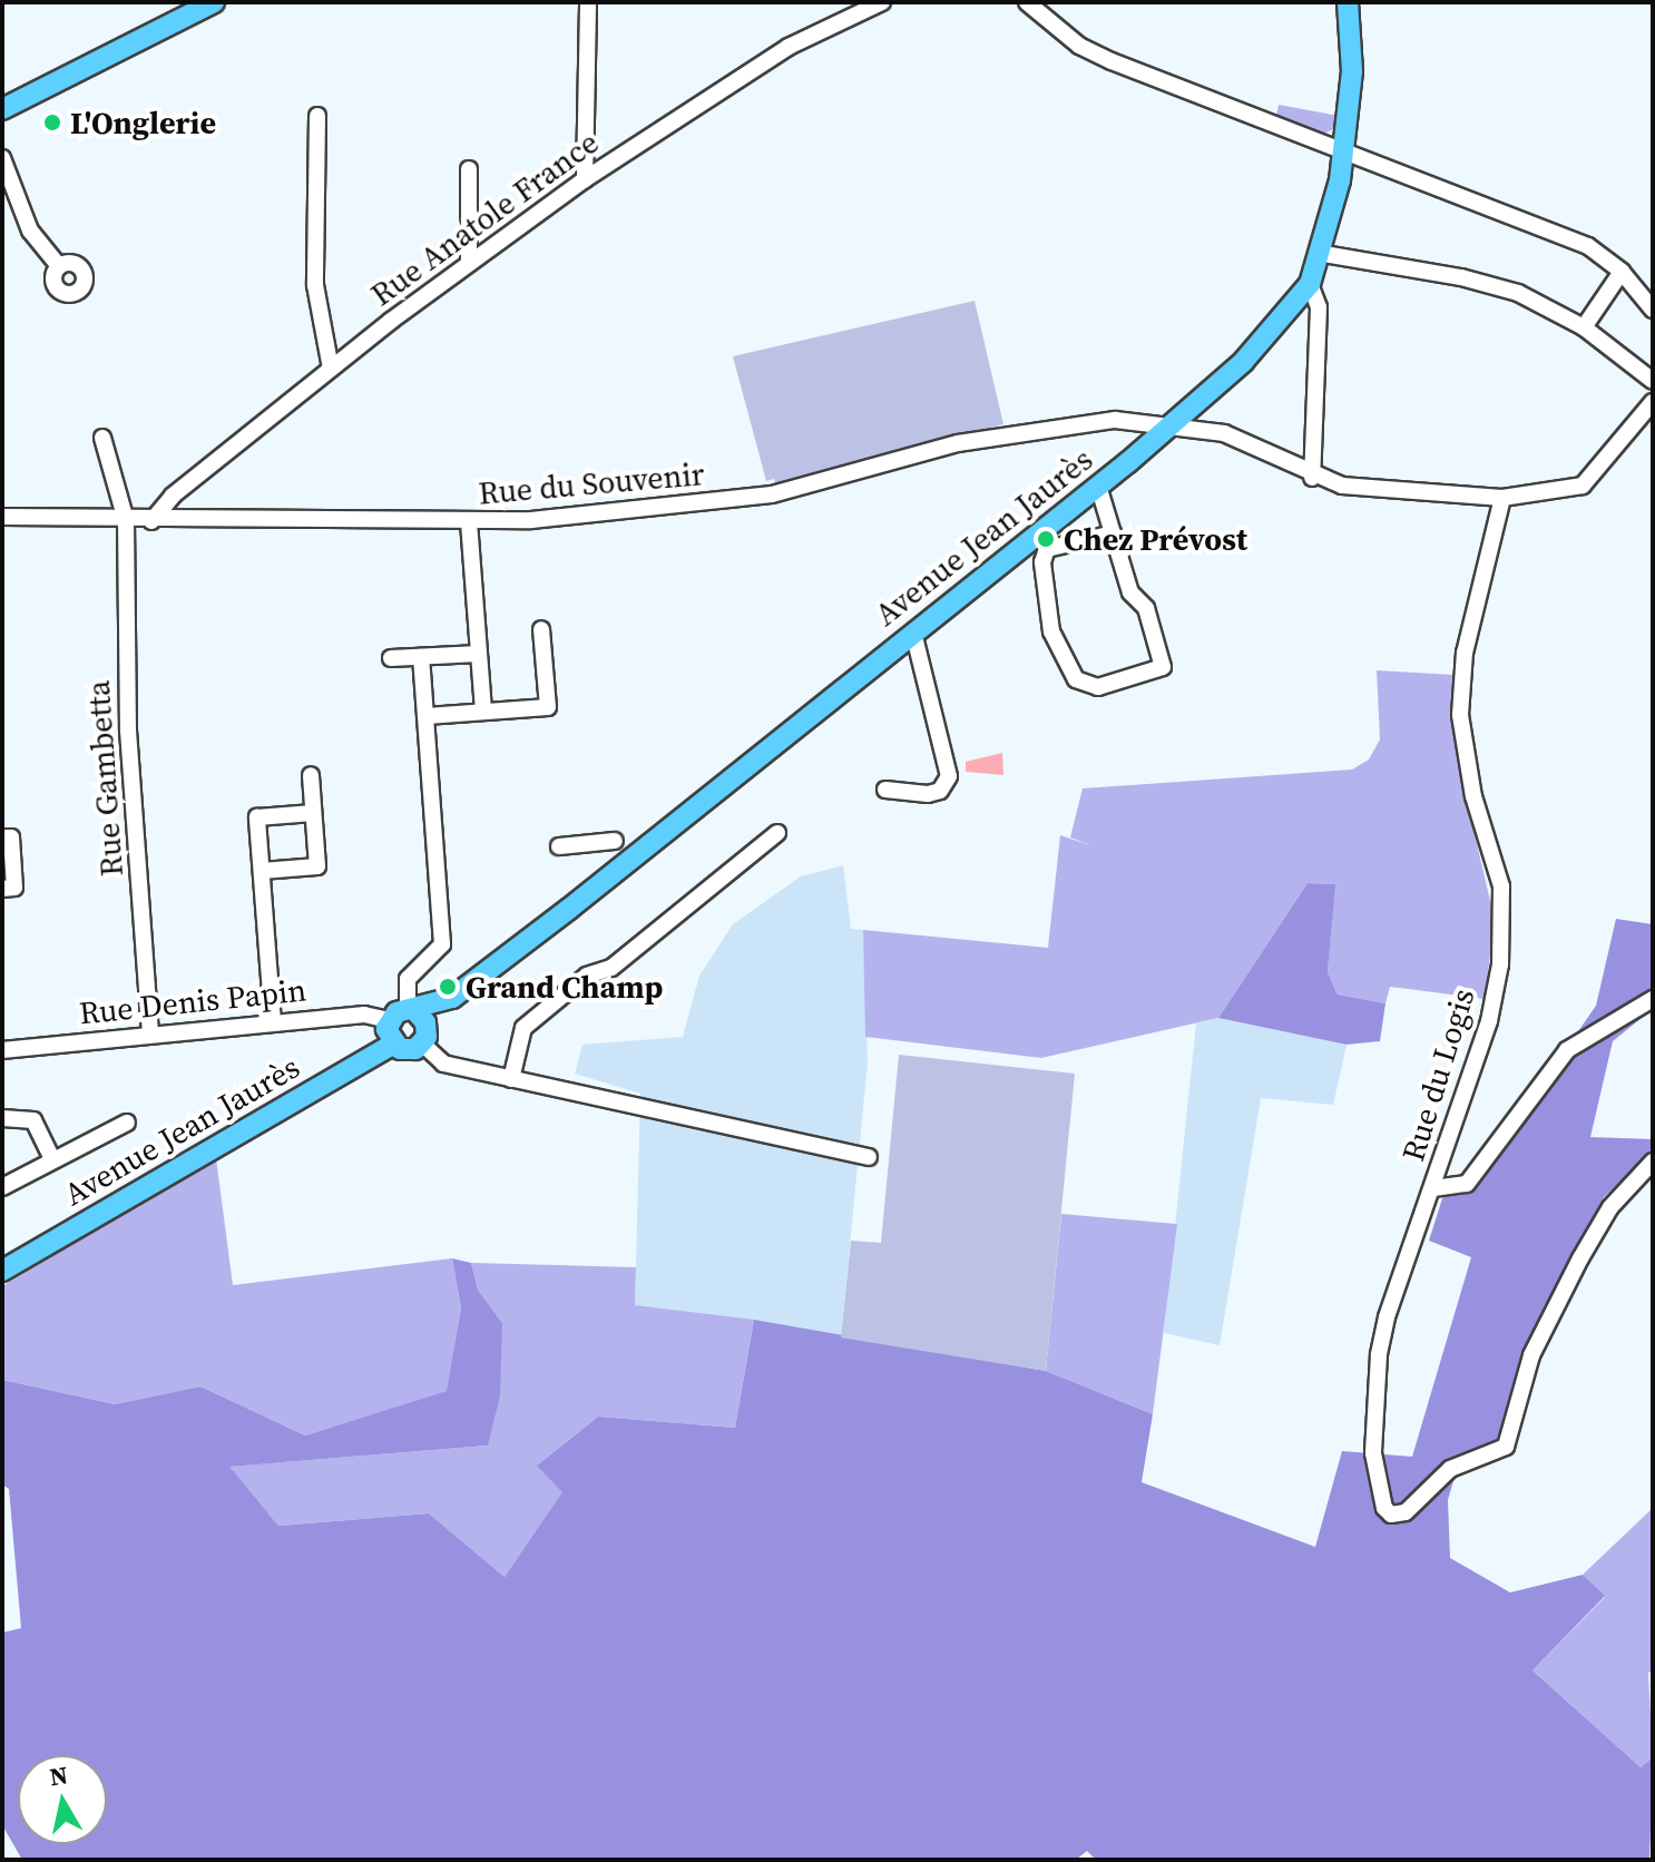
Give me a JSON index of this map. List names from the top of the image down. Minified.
{"streets":{"main road":["Avenue Jean Jaurès"],"street":["Rue Anatole France","Rue du Souvenir","Rue Gambetta","Rue Denis Papin","Rue du Logis"]},"crossings":[["Rue Anatole France","Rue du Souvenir"],["Rue du Souvenir","Avenue Jean Jaurès"],["Rue du Souvenir","Rue Gambetta"],["Rue du Souvenir","Rue du Logis"],["Avenue Jean Jaurès","Rue Denis Papin"],["Rue Gambetta","Rue Denis Papin"]],"places":["L'Onglerie","Chez Prévost","Grand Champ"],"north":"top"}
